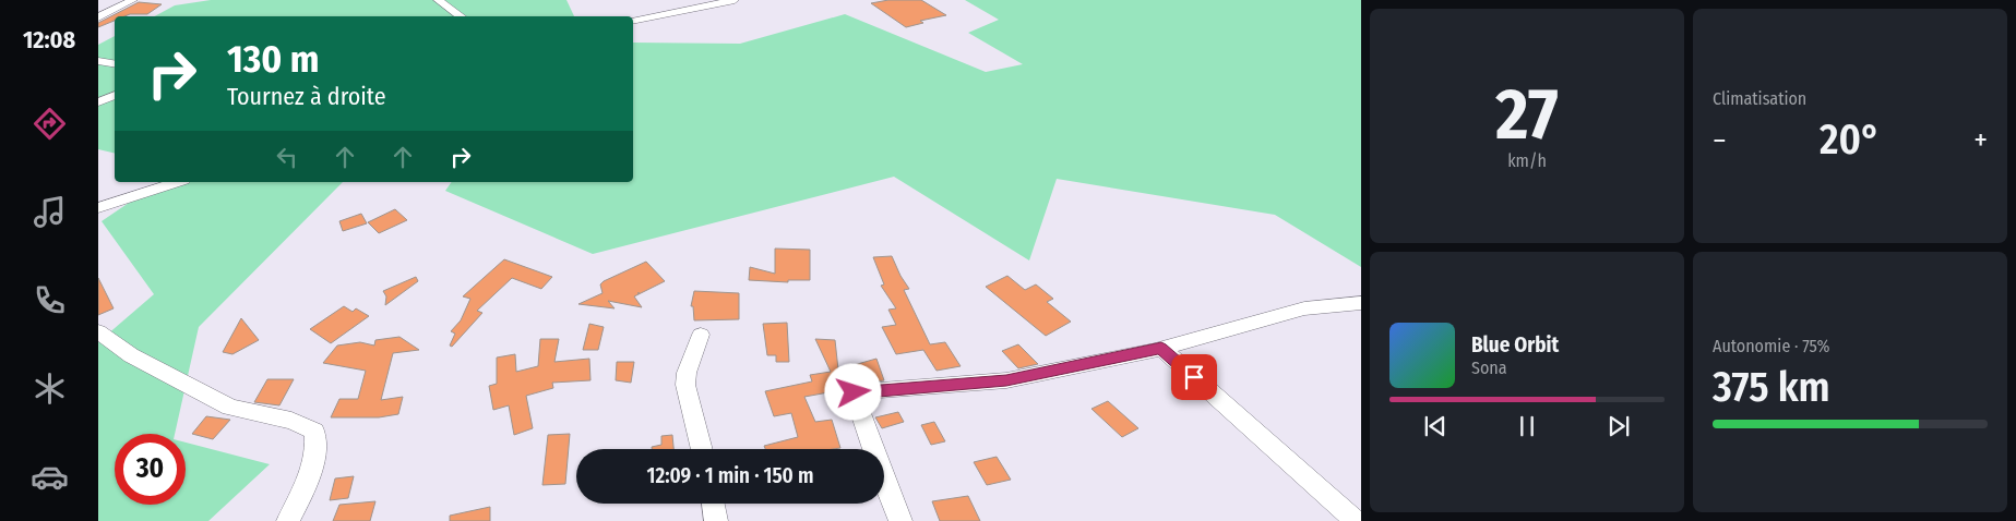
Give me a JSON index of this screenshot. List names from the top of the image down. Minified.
{"page":{"tabs":"12:08","tile":[["27","km/h"],"Climatisation",["Autonomie · 75%","375 km"]],"turn":["130 m","Tournez à droite"],"heat":["−","20°","+"],"song":["Blue Orbit","Sona"],"limit":"30","trip":"12:09 · 1 min · 150 m"}}
